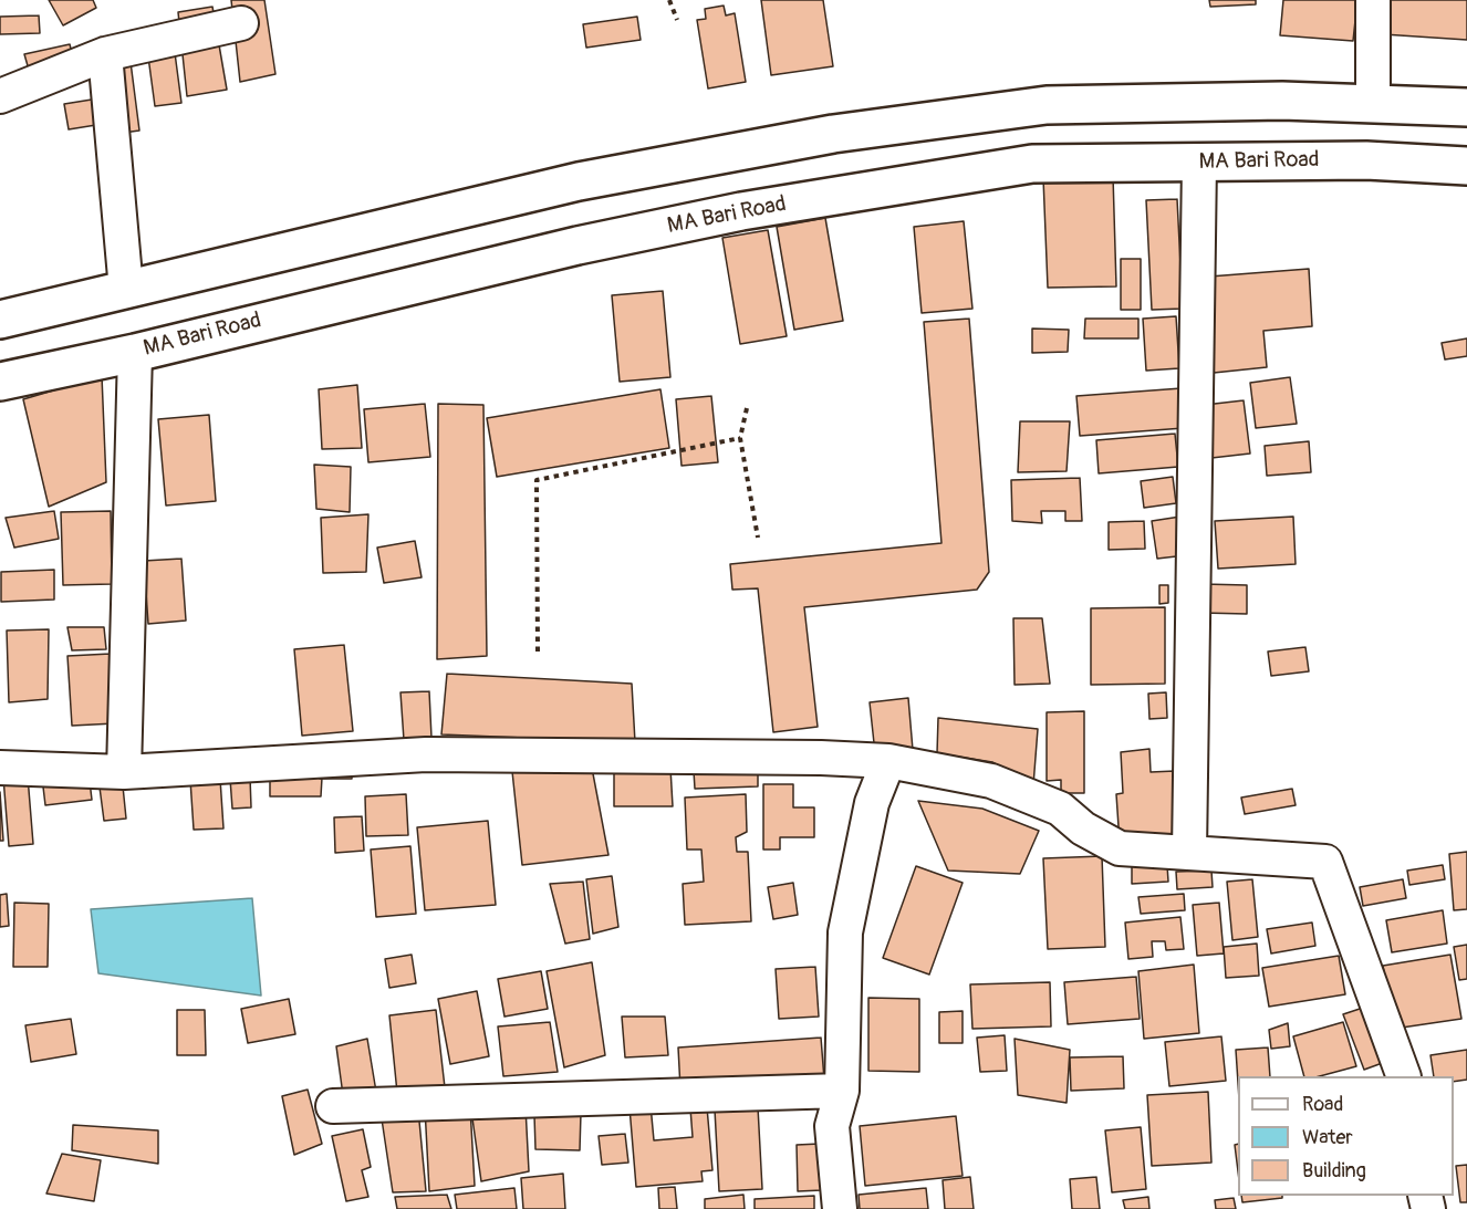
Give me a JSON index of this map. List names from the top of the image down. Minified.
{"streets":{"main road":["MA Bari Road"]},"legend":["Road","Water","Building"]}
